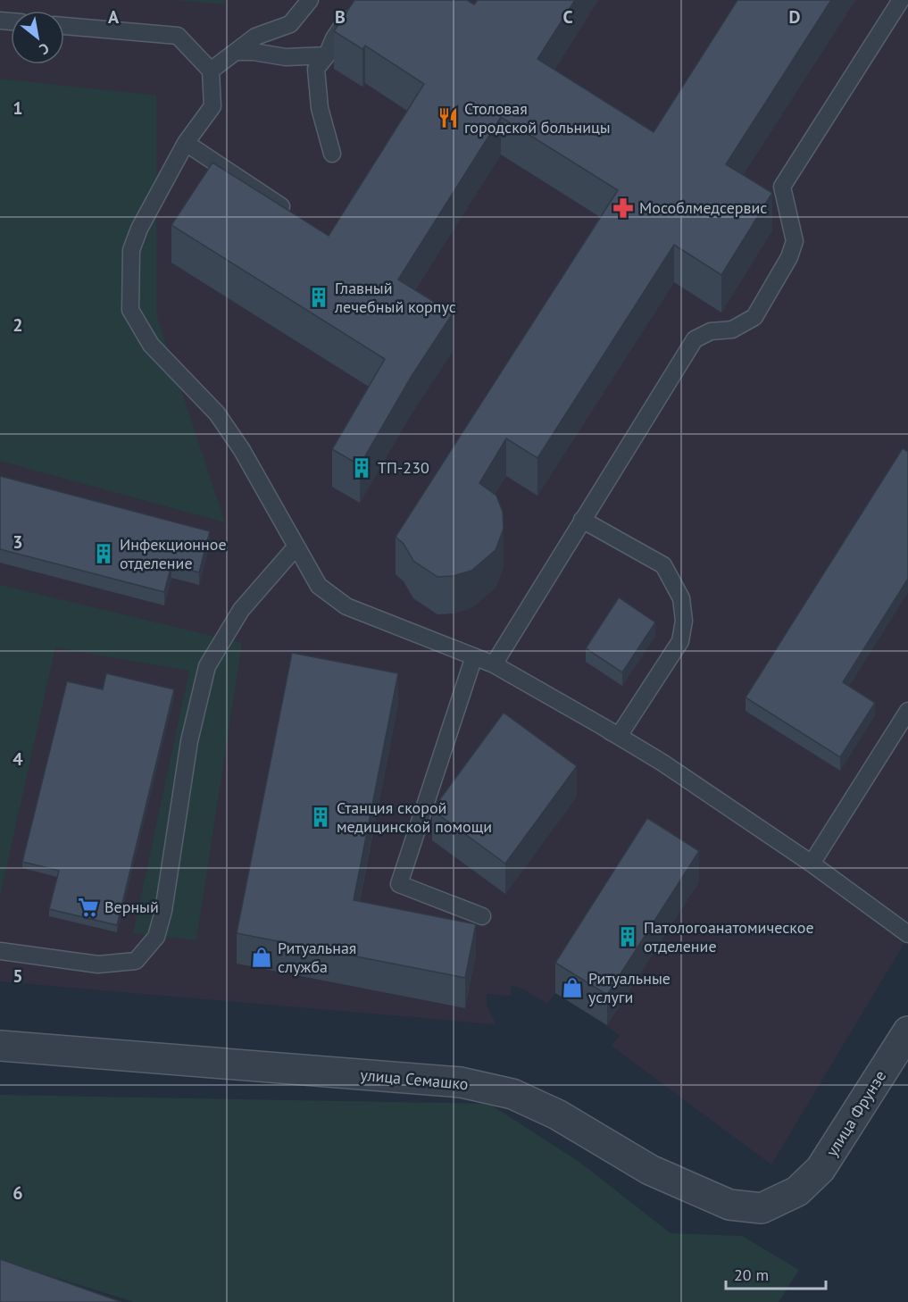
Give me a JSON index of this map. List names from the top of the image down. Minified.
{"streets":{"street":["улица Семашко","улица Фрунзе"]},"crossings":[["улица Семашко","улица Фрунзе"]],"places":{"restaurant":["Столовая городской больницы"],"pharmacy":["Мособлмедсервис"],"building":["Главный лечебный корпус","ТП-230","Инфекционное отделение","Станция скорой медицинской помощи","Патологоанатомическое отделение"],"supermarket":["Верный"],"shop":["Ритуальная служба","Ритуальные услуги"]},"scale_bar":"20 m","north":"bottom right","grid":{"columns":["A","B","C","D"],"rows":["1","2","3","4","5","6"]}}
